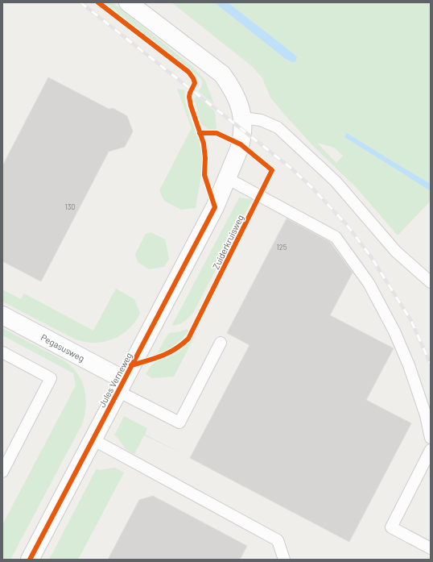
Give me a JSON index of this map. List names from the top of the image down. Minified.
{"streets":{"street":["Pegasusweg","Jules Verneweg"],"cycle path":["Zuiderkruisweg"]},"crossings":[["Pegasusweg","Jules Verneweg"]],"house_numbers":["130","125"]}
